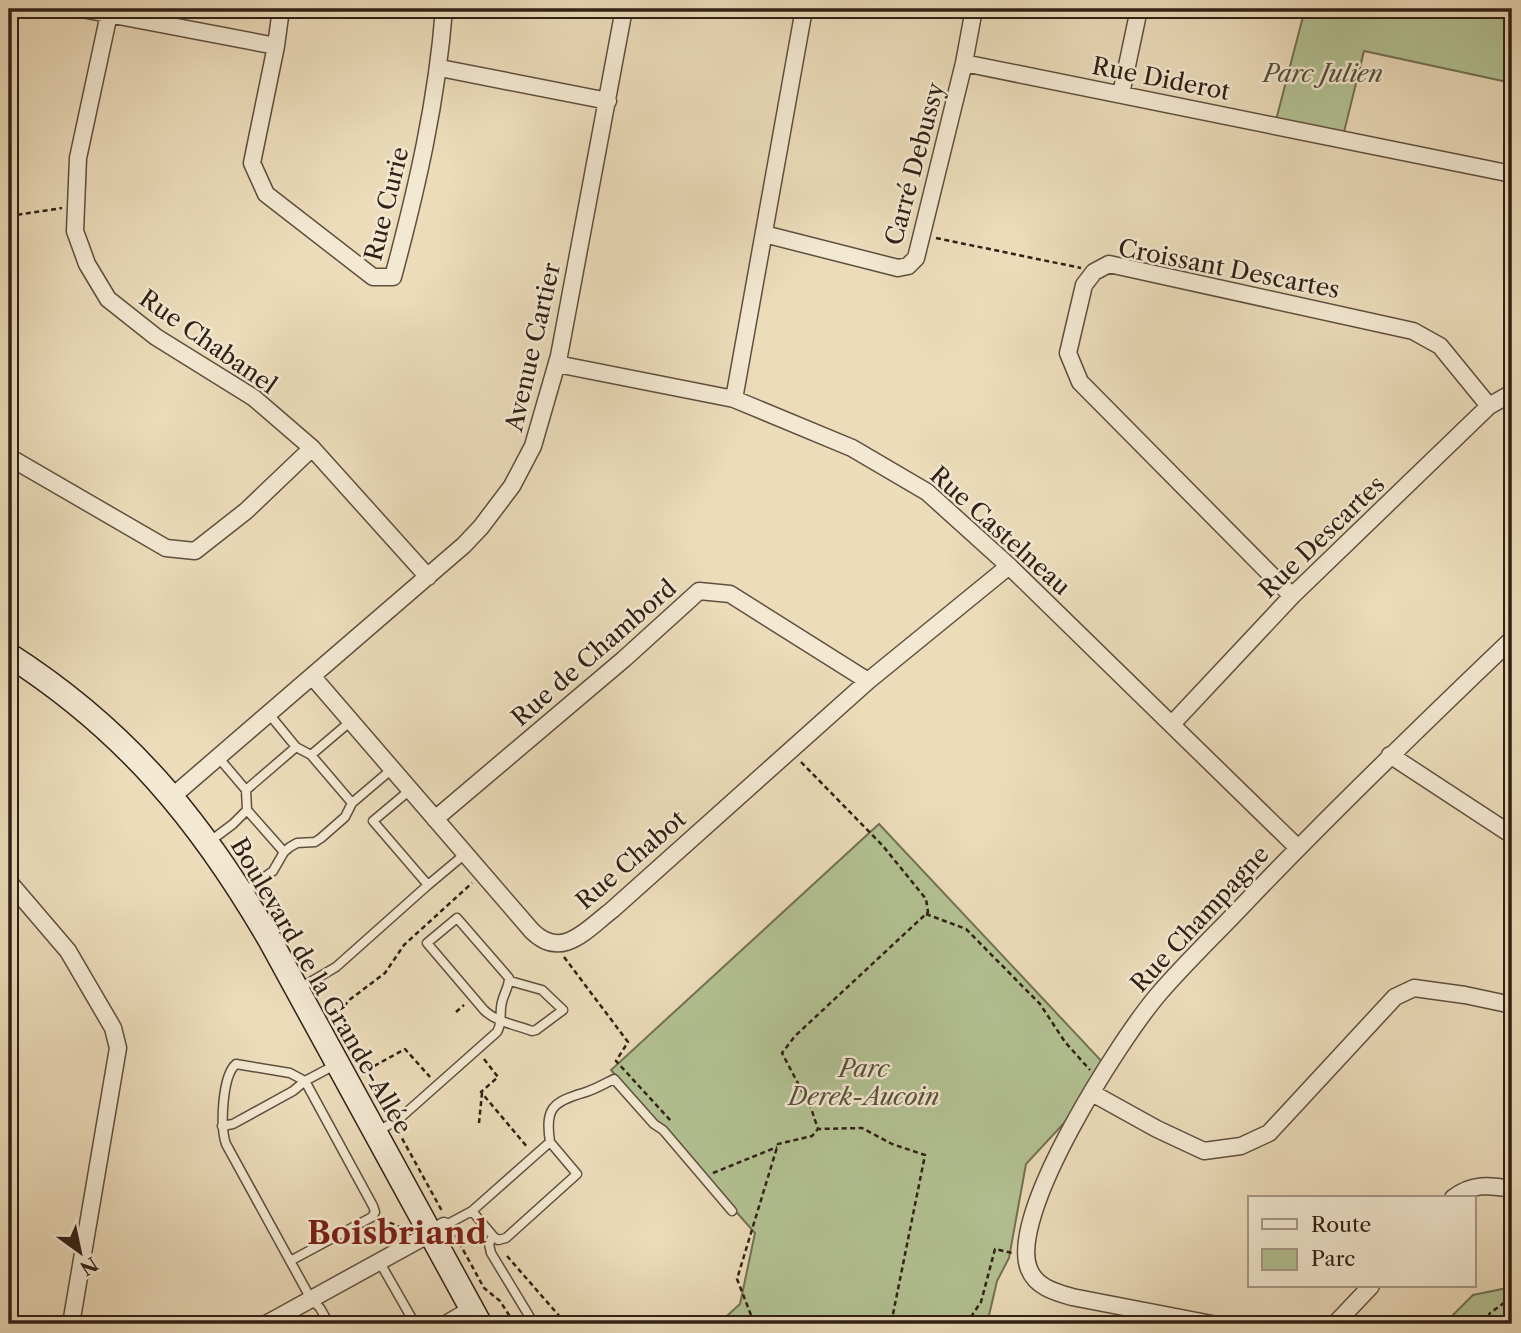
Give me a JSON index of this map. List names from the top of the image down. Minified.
{"streets":{"street":["Rue Diderot","Carré Debussy","Rue Curie","Croissant Descartes","Rue Chabanel","Avenue Cartier","Rue Castelneau","Rue Descartes","Rue de Chambord","Rue Chabot","Rue Champagne","Boulevard de la Grande-Allée"]},"crossings":[["Rue Diderot","Carré Debussy"],["Croissant Descartes","Rue Descartes"],["Rue Chabanel","Avenue Cartier"],["Avenue Cartier","Rue Castelneau"],["Avenue Cartier","Boulevard de la Grande-Allée"],["Rue Castelneau","Rue Descartes"],["Rue Castelneau","Rue Chabot"],["Rue Castelneau","Rue Champagne"],["Rue de Chambord","Rue Chabot"]],"districts":["Boisbriand"],"parks":["Parc Julien","Parc Derek-Aucoin"],"legend":["Route","Parc"],"north":"bottom right"}
